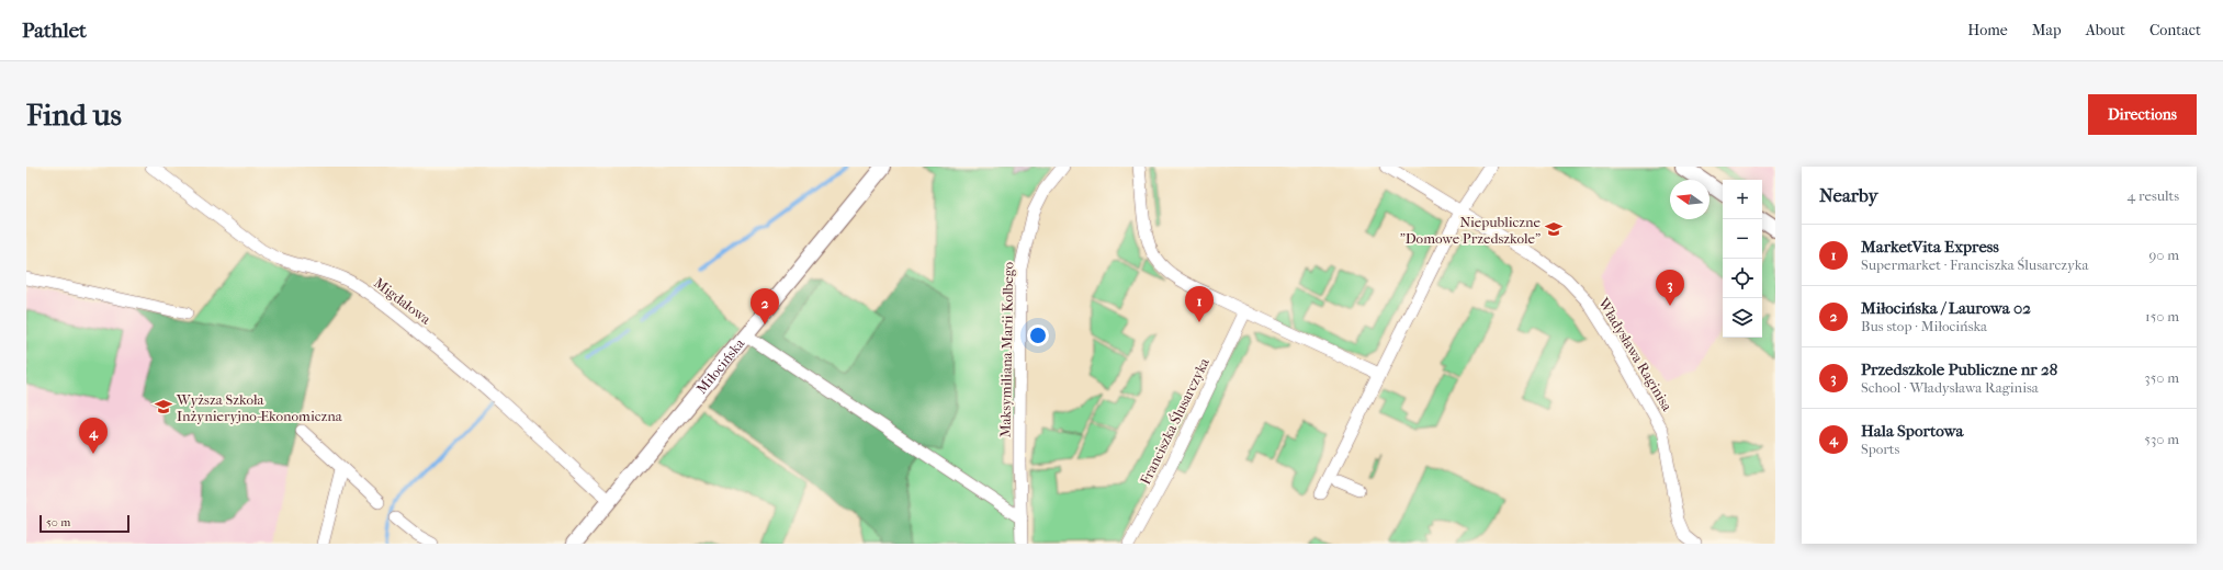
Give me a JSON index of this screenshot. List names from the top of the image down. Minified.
{"streets":{"street":["Migdałowa","Maksymiliana Marii Kolbego","Władysława Raginisa","Miłocińska","Franciszka Ślusarczyka"]},"crossings":[["Migdałowa","Miłocińska"]],"places":{"school or university":["Niepubliczne \"Domowe Przedszkole\"","Wyższa Szkoła Inżynieryjno-Ekonomiczna"]},"scale_bar":"50 m","north":"left","page":{"header":"Pathlet","nav":["Home","Map","About","Contact"],"buttons":"Directions","title":"Find us","heading":["Nearby","4 results"],"map_buttons":["+","−"],"list":[{"mark":"1","name":"MarketVita Express","note":"Supermarket · Franciszka Ślusarczyka","value":"90 m"},{"mark":"2","name":"Miłocińska / Laurowa 02","note":"Bus stop · Miłocińska","value":"150 m"},{"mark":"3","name":"Przedszkole Publiczne nr 28","note":"School · Władysława Raginisa","value":"350 m"},{"mark":"4","name":"Hala Sportowa","note":"Sports","value":"530 m"}],"pins":["3","1","2","4"],"scale":"50 m"}}
